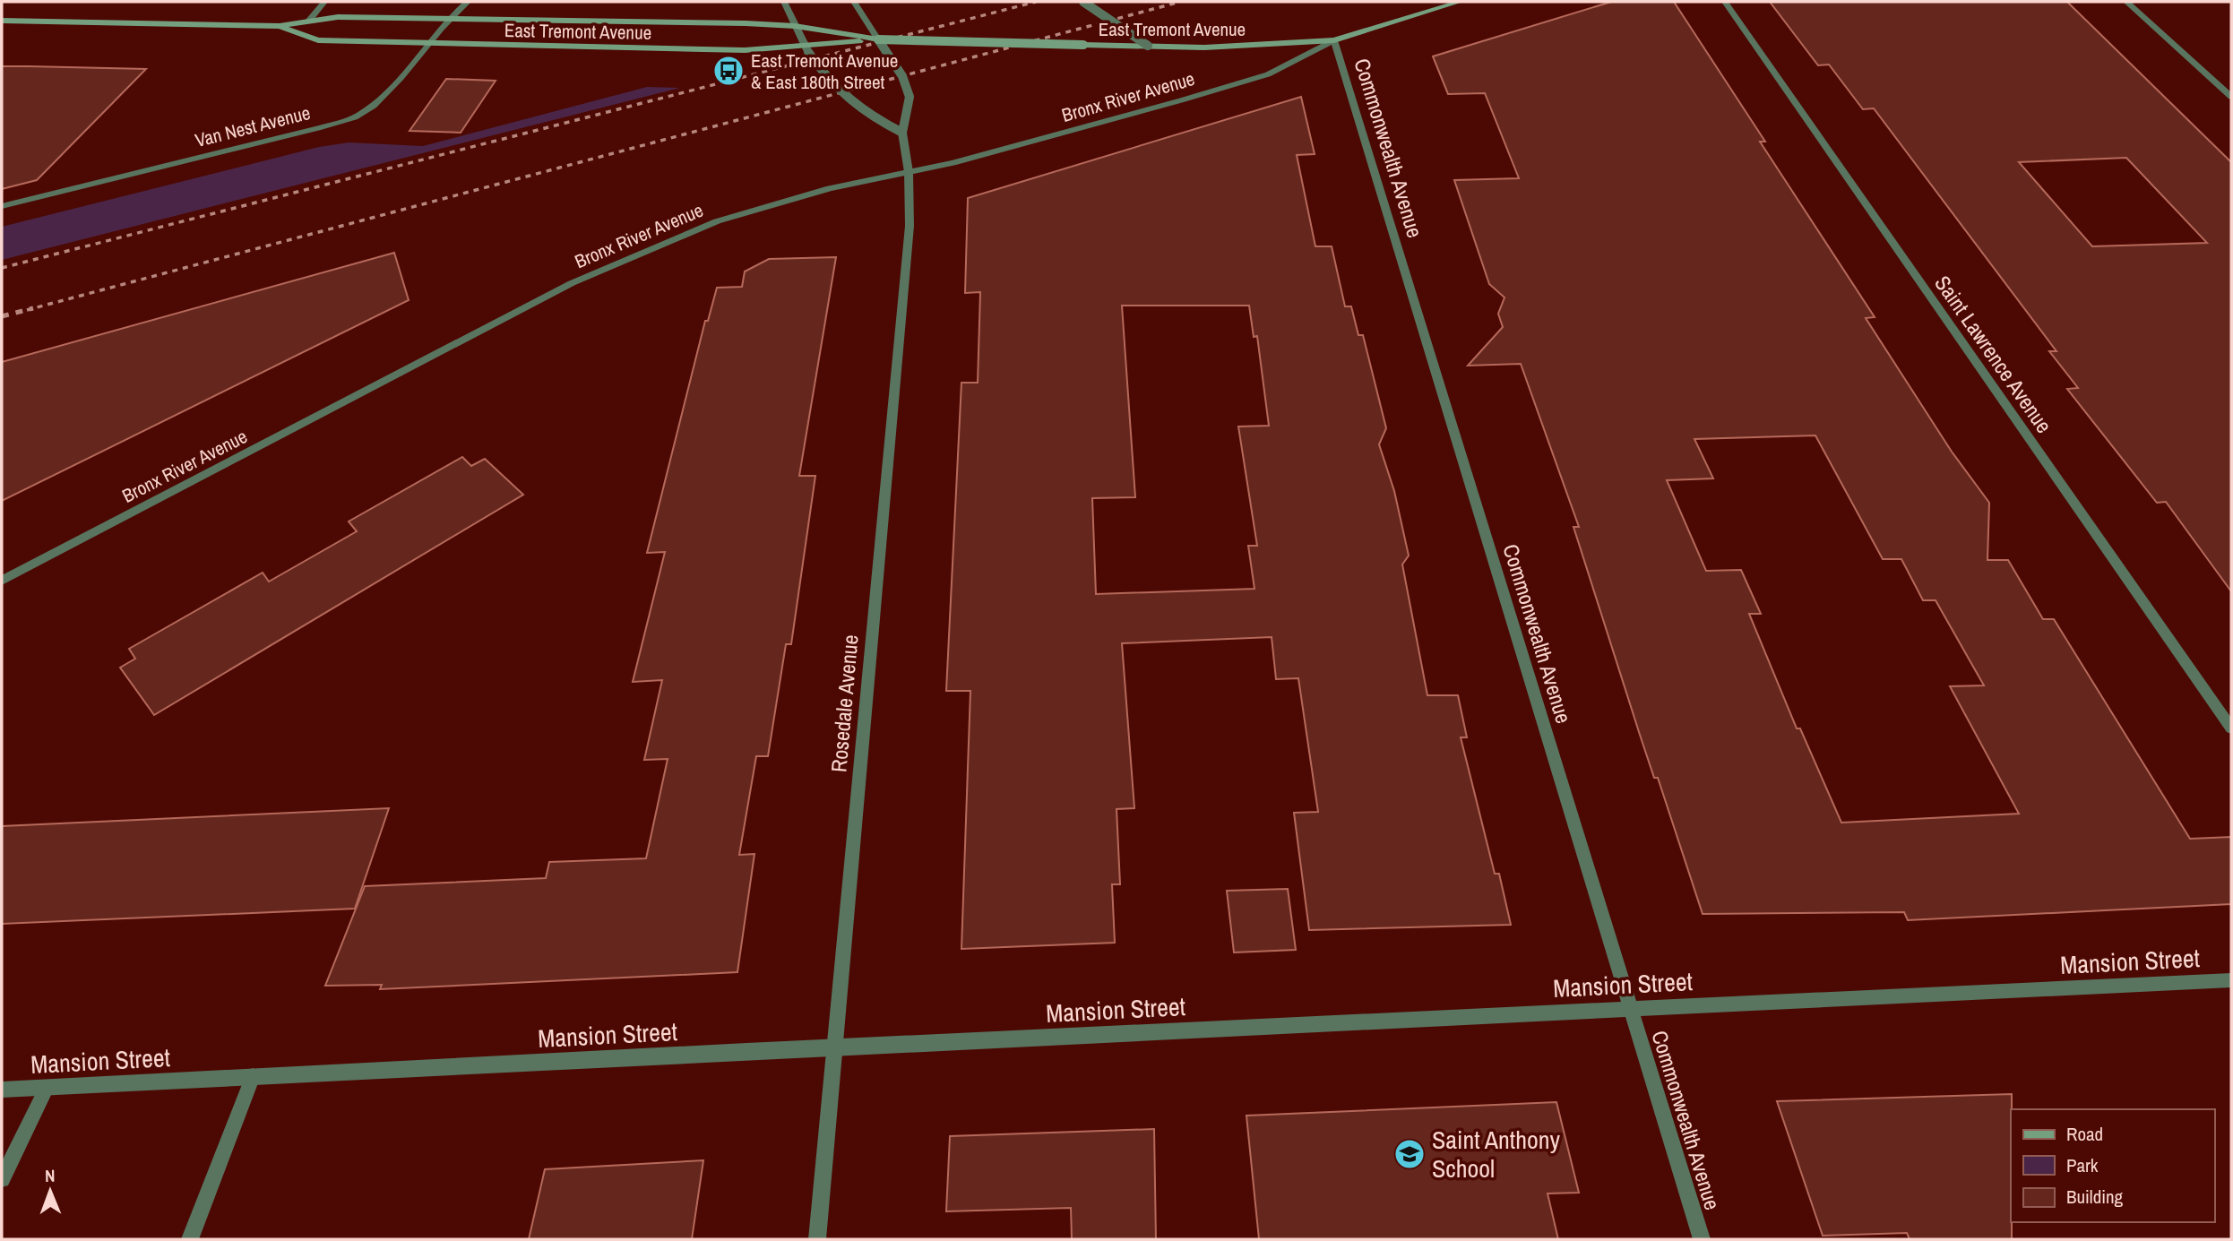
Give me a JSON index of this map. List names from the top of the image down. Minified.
{"streets":{"main road":["East Tremont Avenue"],"street":["Bronx River Avenue","Van Nest Avenue","Commonwealth Avenue","Saint Lawrence Avenue","Rosedale Avenue","Mansion Street"]},"crossings":[["East Tremont Avenue","Bronx River Avenue"],["East Tremont Avenue","Van Nest Avenue"],["East Tremont Avenue","Commonwealth Avenue"],["Bronx River Avenue","Commonwealth Avenue"],["Bronx River Avenue","Rosedale Avenue"],["Commonwealth Avenue","Mansion Street"],["Rosedale Avenue","Mansion Street"]],"places":{"bus stop":["East Tremont Avenue & East 180th Street"],"school or university":["Saint Anthony School"]},"legend":["Road","Park","Building"],"north":"top"}
